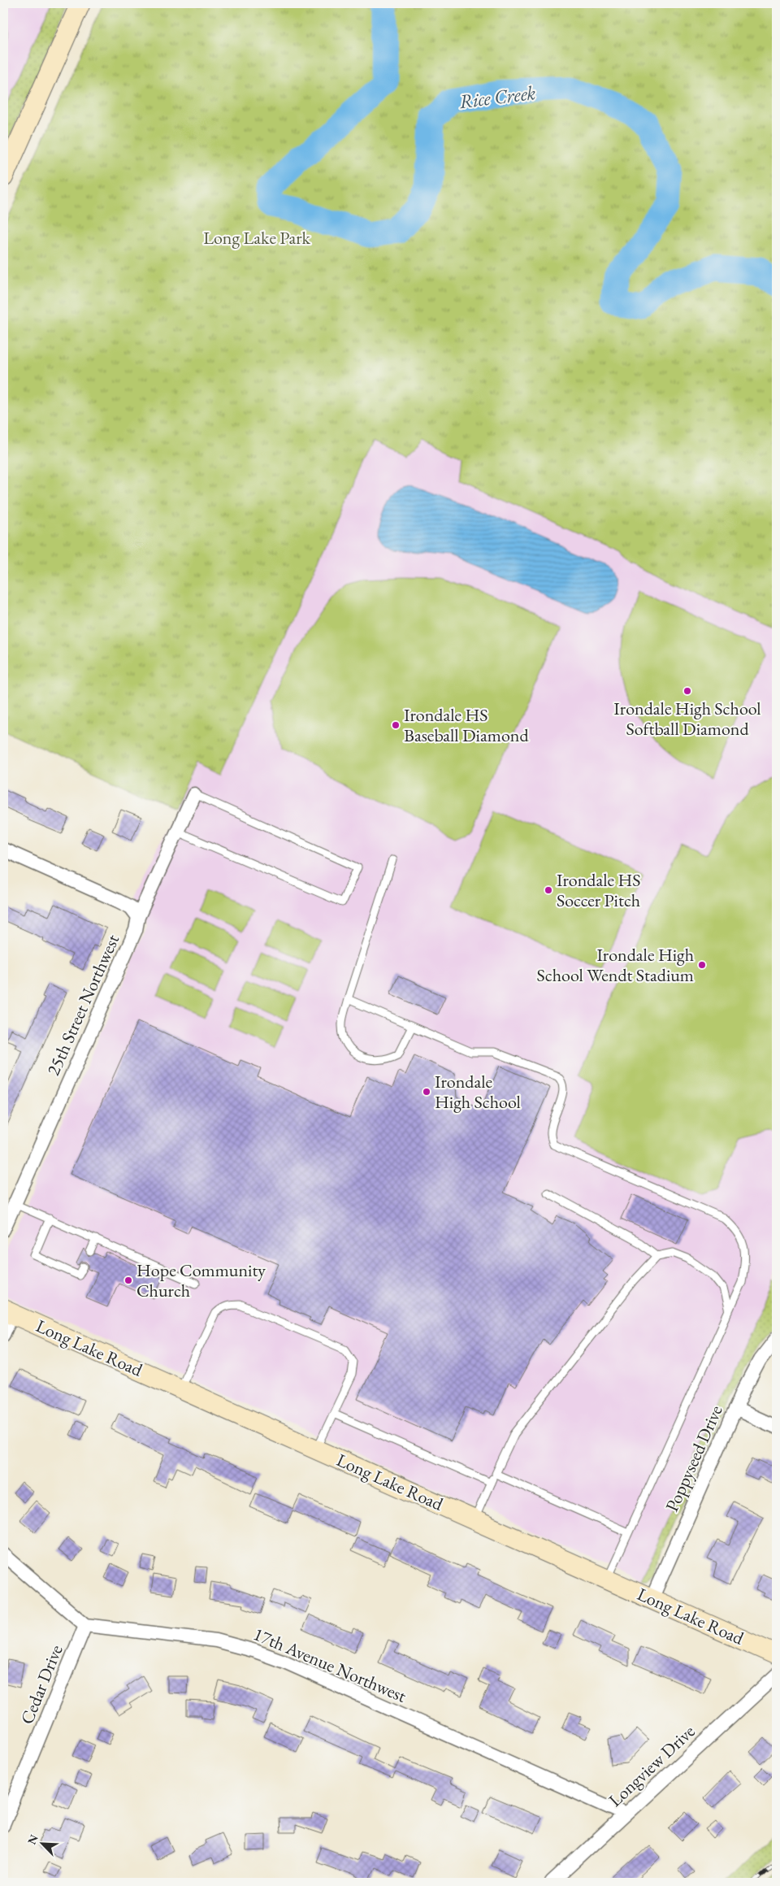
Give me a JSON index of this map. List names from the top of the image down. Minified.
{"streets":{"street":["25th Street Northwest","Long Lake Road","Poppyseed Drive","17th Avenue Northwest","Cedar Drive","Longview Drive"]},"crossings":[["Long Lake Road","Poppyseed Drive"],["17th Avenue Northwest","Cedar Drive"],["17th Avenue Northwest","Longview Drive"]],"water":["Rice Creek"],"parks":["Long Lake Park"],"places":["Irondale High School Softball Diamond","Irondale HS Baseball Diamond","Irondale HS Soccer Pitch","Irondale High School Wendt Stadium","Irondale High School","Hope Community Church"],"north":"top left"}
